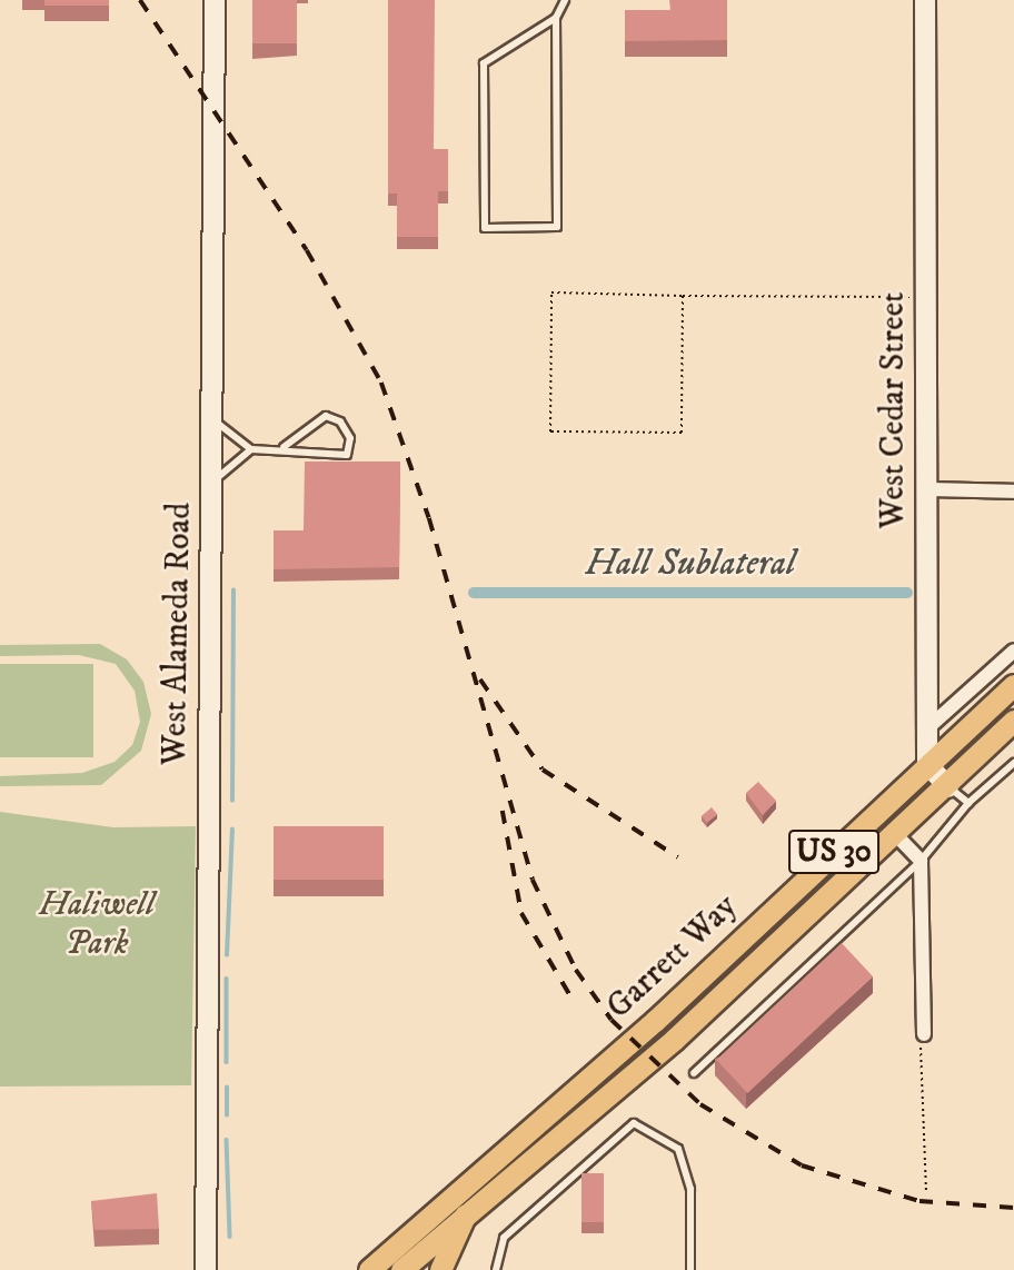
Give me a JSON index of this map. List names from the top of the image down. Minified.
{"streets":{"main road":["West Cedar Street","West Alameda Road","US 30","Garrett Way"]},"crossings":[["West Cedar Street","Garrett Way"]],"water":["Hall Sublateral"],"parks":["Haliwell Park"]}
